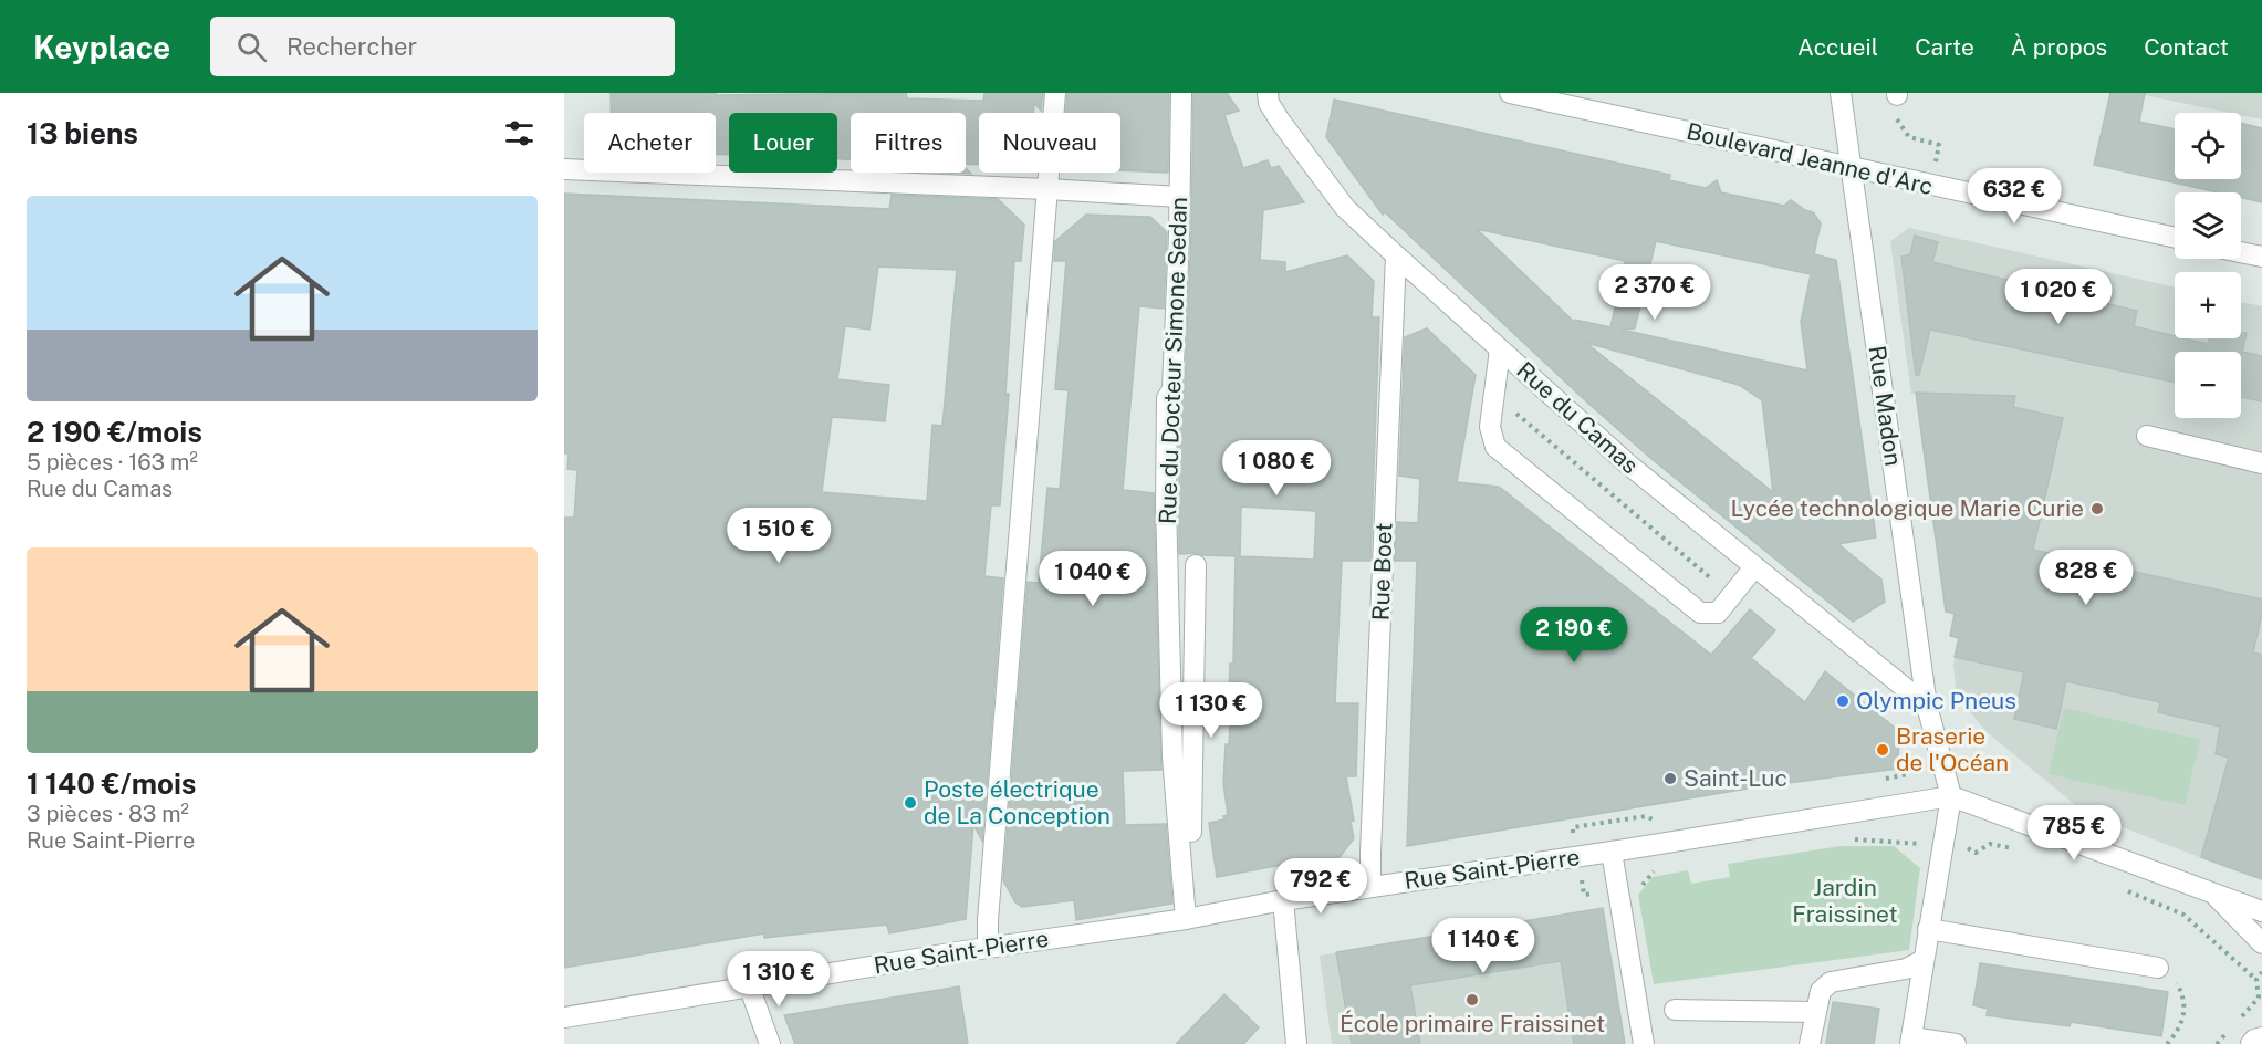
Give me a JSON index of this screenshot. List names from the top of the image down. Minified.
{"streets":{"street":["Boulevard Jeanne d'Arc","Rue du Docteur Simone Sedan","Rue Madon","Rue du Camas","Rue Boet","Rue Saint-Pierre"]},"crossings":[["Boulevard Jeanne d'Arc","Rue Madon"],["Rue du Docteur Simone Sedan","Rue Saint-Pierre"],["Rue Madon","Rue du Camas"],["Rue Madon","Rue Saint-Pierre"],["Rue du Camas","Rue Boet"],["Rue Boet","Rue Saint-Pierre"]],"parks":["Jardin Fraissinet"],"places":["Lycée technologique Marie Curie","Olympic Pneus","Braserie de l'Océan","Saint-Luc","Poste électrique de La Conception","École primaire Fraissinet"],"page":{"header":"Keyplace","search":"Rechercher","nav":["Accueil","Carte","À propos","Contact"],"heading":"13 biens","map_buttons":["+","−"],"chip":["Acheter","Louer","Filtres","Nouveau"],"price":["632 €","2 370 €","1 020 €","1 080 €","1 510 €","828 €","1 040 €","2 190 €","1 130 €","785 €","792 €","1 140 €","1 310 €"],"list":[{"name":"2 190 €/mois","note":"5 pièces · 163 m² · Rue du Camas"},{"name":"1 140 €/mois","note":"3 pièces · 83 m² · Rue Saint-Pierre"}]}}
